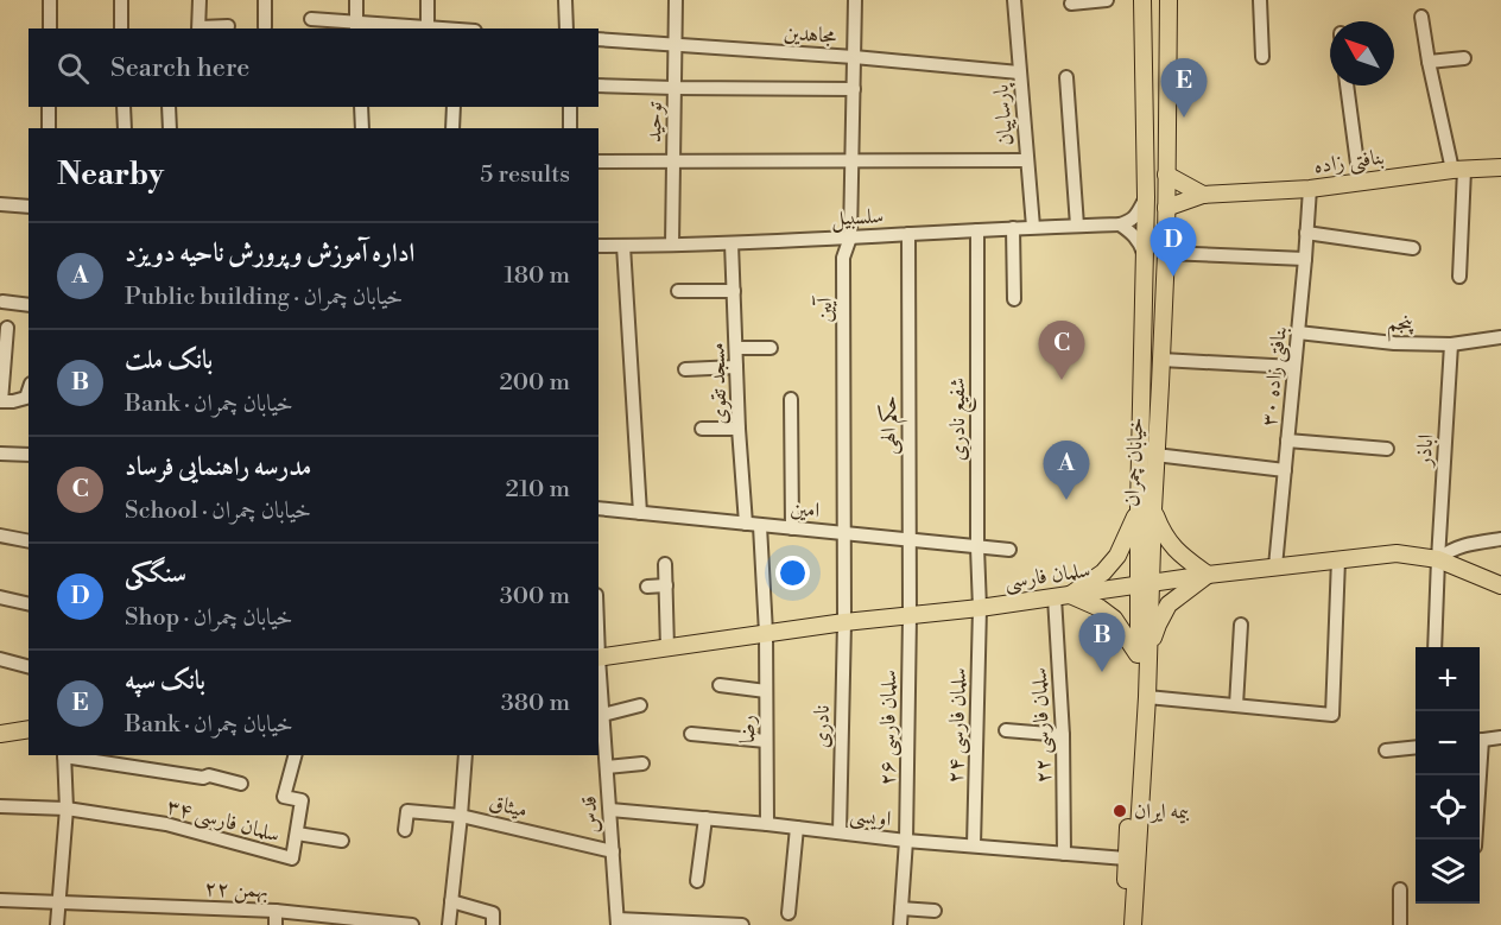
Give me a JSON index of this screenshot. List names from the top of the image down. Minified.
{"streets":{"main road":["بنافتی زاده","خیابان چمران","سلمان فارسی"],"street":["مجاهدین","پارساییان","توحید","سلسبیل","آیین","پنجم","بنافتی زاده ۳۰","مسجد تقوی","شفیع نادری","حکم الهی","اباذر","امین","سلمان فارسی ۲۴","سلمان فارسی ۲۲","نادری","سلمان فارسی ۲۶","رضا","میثاق","قدس","اویسی","سلمان فارسی ۳۴","۲۲ بهمن"]},"crossings":[["مجاهدین","پارساییان"],["مجاهدین","توحید"],["مجاهدین","آیین"],["پارساییان","سلسبیل"],["توحید","سلسبیل"],["بنافتی زاده","بنافتی زاده ۳۰"],["بنافتی زاده","خیابان چمران"],["سلسبیل","آیین"],["سلسبیل","مسجد تقوی"],["سلسبیل","شفیع نادری"],["سلسبیل","حکم الهی"],["آیین","امین"],["آیین","سلمان فارسی"],["آیین","نادری"],["پنجم","بنافتی زاده ۳۰"],["پنجم","اباذر"],["بنافتی زاده ۳۰","سلمان فارسی"],["مسجد تقوی","امین"],["شفیع نادری","امین"],["شفیع نادری","سلمان فارسی"],["شفیع نادری","سلمان فارسی ۲۴"],["حکم الهی","امین"],["حکم الهی","سلمان فارسی"],["حکم الهی","سلمان فارسی ۲۶"],["اباذر","سلمان فارسی"],["خیابان چمران","سلمان فارسی"],["خیابان چمران","اویسی"],["امین","رضا"],["سلمان فارسی","سلمان فارسی ۲۴"],["سلمان فارسی","سلمان فارسی ۲۲"],["سلمان فارسی","نادری"],["سلمان فارسی","سلمان فارسی ۲۶"],["سلمان فارسی","رضا"],["سلمان فارسی ۲۴","اویسی"],["سلمان فارسی ۲۲","اویسی"],["نادری","اویسی"],["سلمان فارسی ۲۶","اویسی"],["رضا","اویسی"],["میثاق","قدس"],["قدس","اویسی"]],"places":["بیمه ایران"],"north":"top left","page":{"search":"Search here","pins":["E","D","C","A","B"],"heading":["Nearby","5 results"],"list":[{"mark":"A","name":"اداره آموزش و پرورش ناحیه دو یزد","note":"Public building · خیابان چمران","value":"180 m"},{"mark":"B","name":"بانک ملت","note":"Bank · خیابان چمران","value":"200 m"},{"mark":"C","name":"مدرسه راهنمایی فرساد","note":"School · خیابان چمران","value":"210 m"},{"mark":"D","name":"سنگکی","note":"Shop · خیابان چمران","value":"300 m"},{"mark":"E","name":"بانک سپه","note":"Bank · خیابان چمران","value":"380 m"}],"map_buttons":["+","−"]}}
